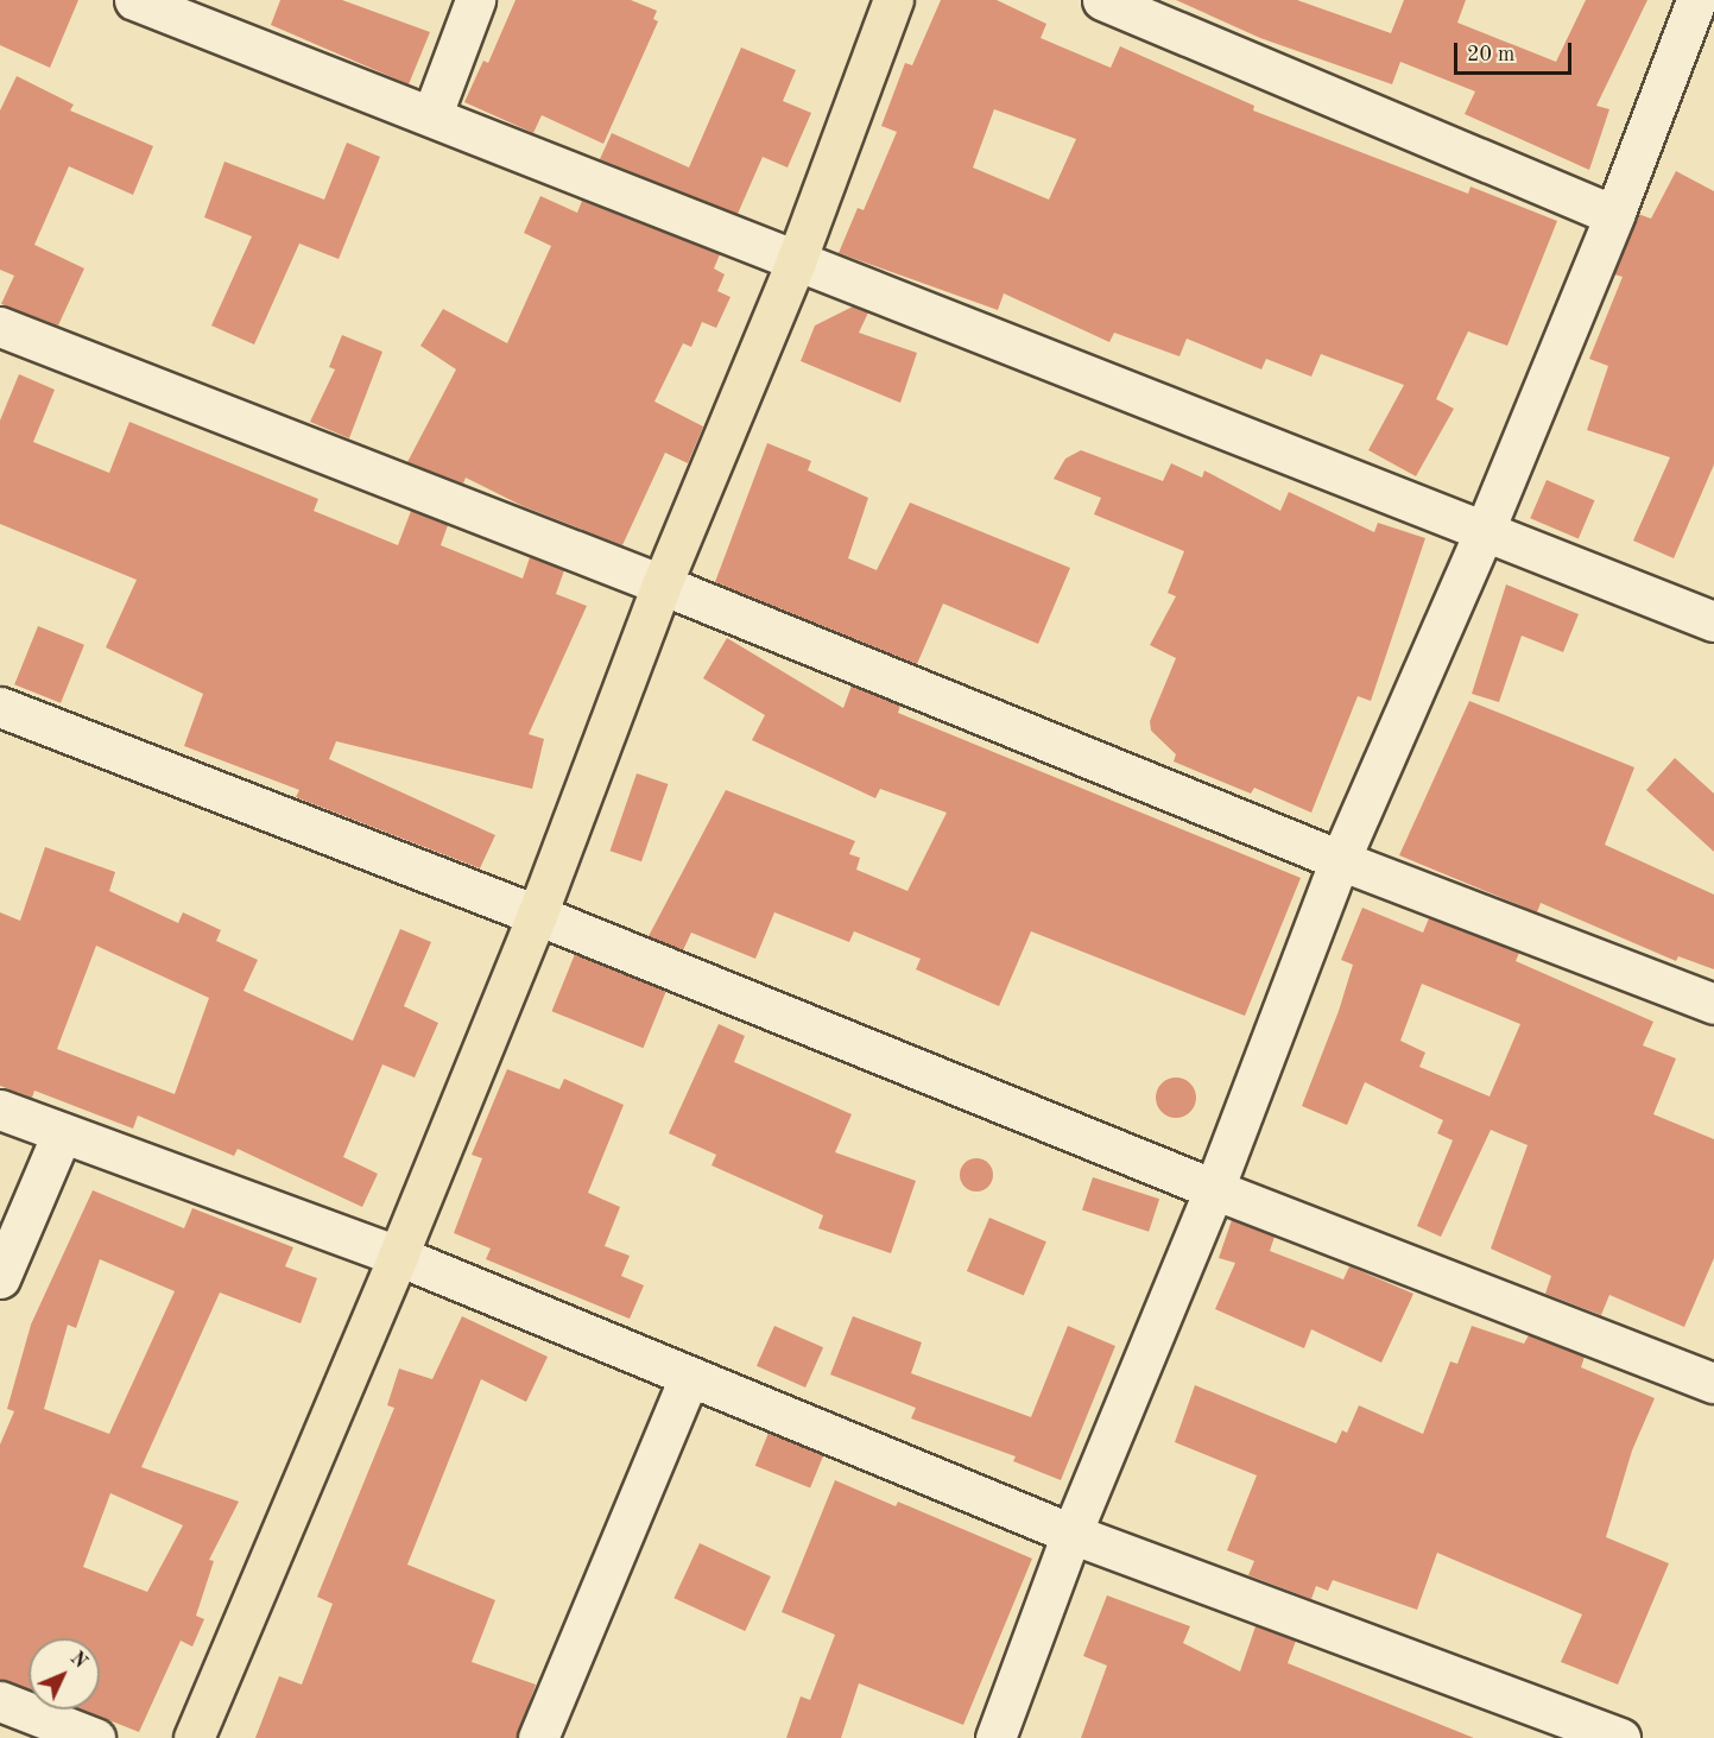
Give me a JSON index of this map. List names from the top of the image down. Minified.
{"scale_bar":"20 m","north":"top right"}
